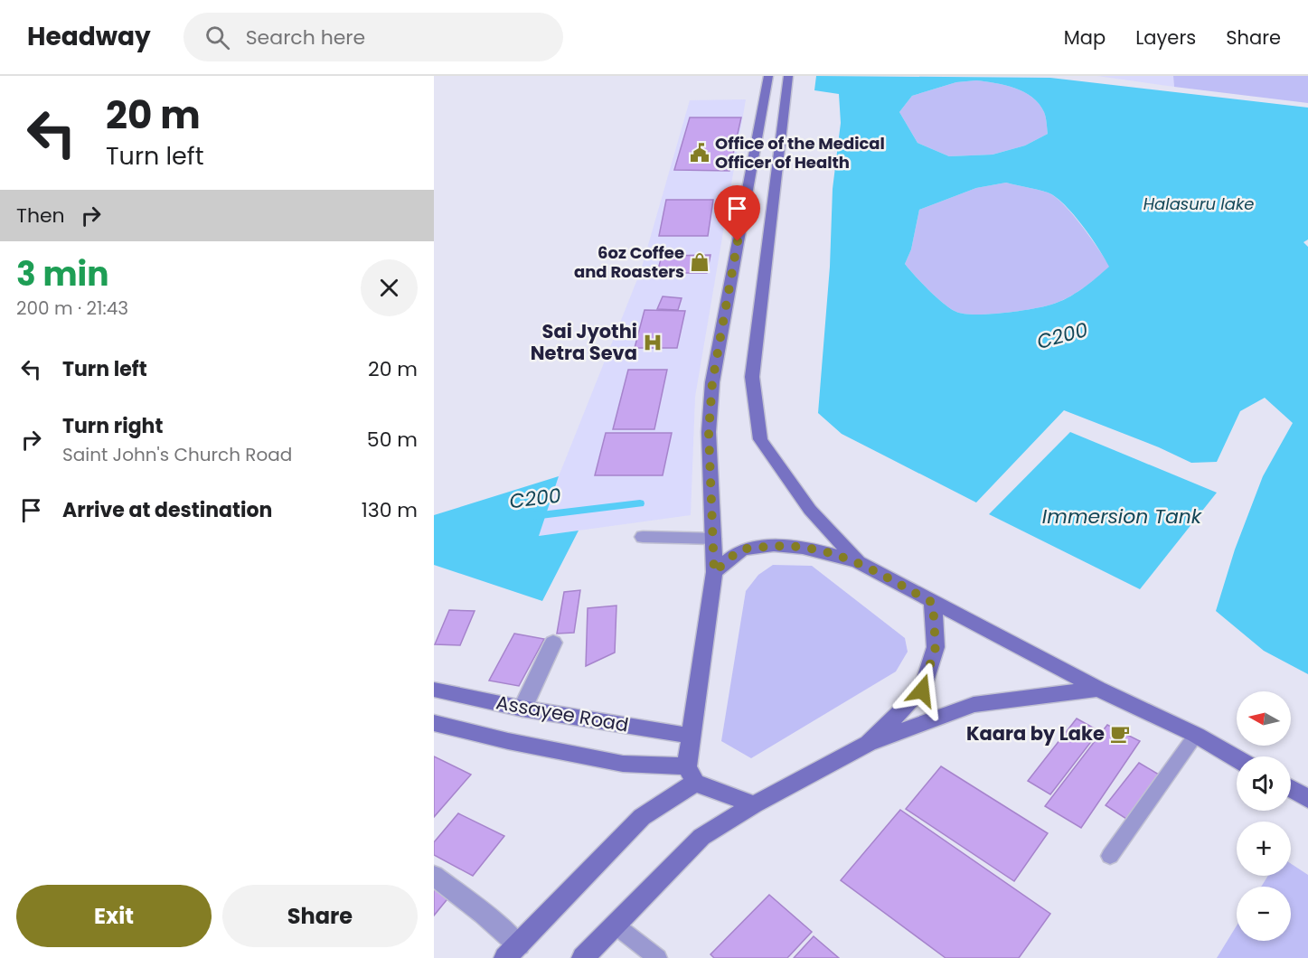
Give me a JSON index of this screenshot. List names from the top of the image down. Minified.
{"streets":{"main road":["Assayee Road"]},"water":["Halasuru lake","C200","Immersion Tank"],"places":{"public building":["Office of the Medical Officer of Health"],"shop":["6oz Coffee and Roasters"],"hospital":["Sai Jyothi Netra Seva"],"cafe":["Kaara by Lake"]},"north":"left","page":{"header":"Headway","search":"Search here","nav":["Map","Layers","Share"],"turn":["20 m","Turn left"],"then":"Then","heading":["3 min","200 m · 21:43"],"list":[{"name":"Turn left","value":"20 m"},{"name":"Turn right","note":"Saint John's Church Road","value":"50 m"},{"name":"Arrive at destination","value":"130 m"}],"map_buttons":["+","−"],"buttons":["Exit","Share"]}}
